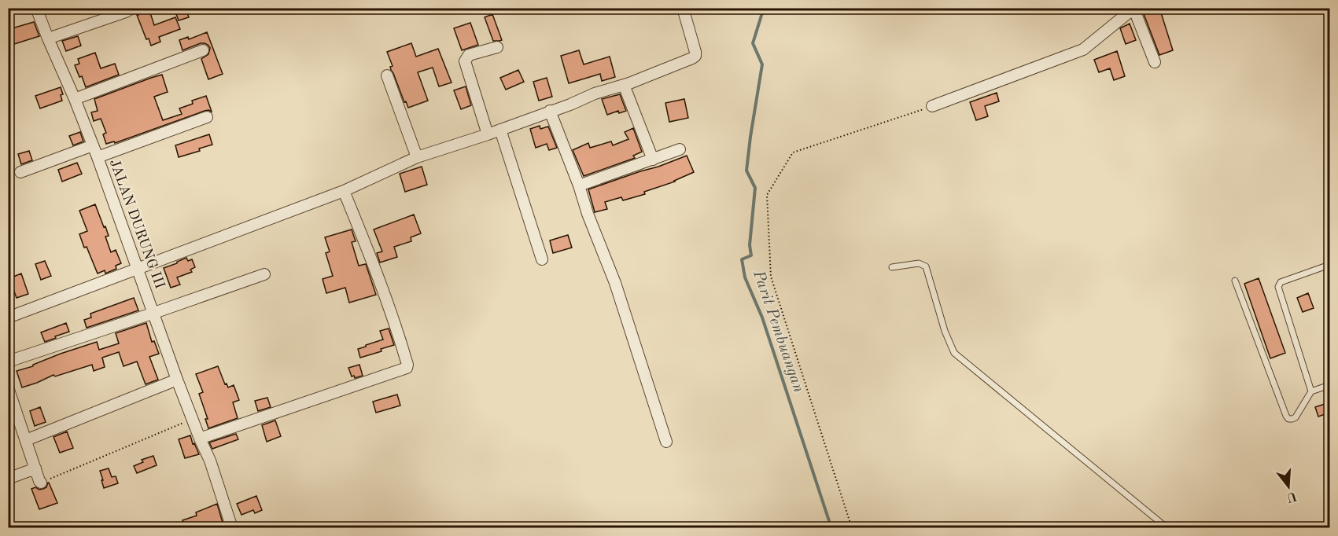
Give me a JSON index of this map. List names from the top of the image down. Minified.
{"streets":{"street":["JALAN DURUNG III"]},"water":["Parit Pembuangan"],"north":"bottom"}
